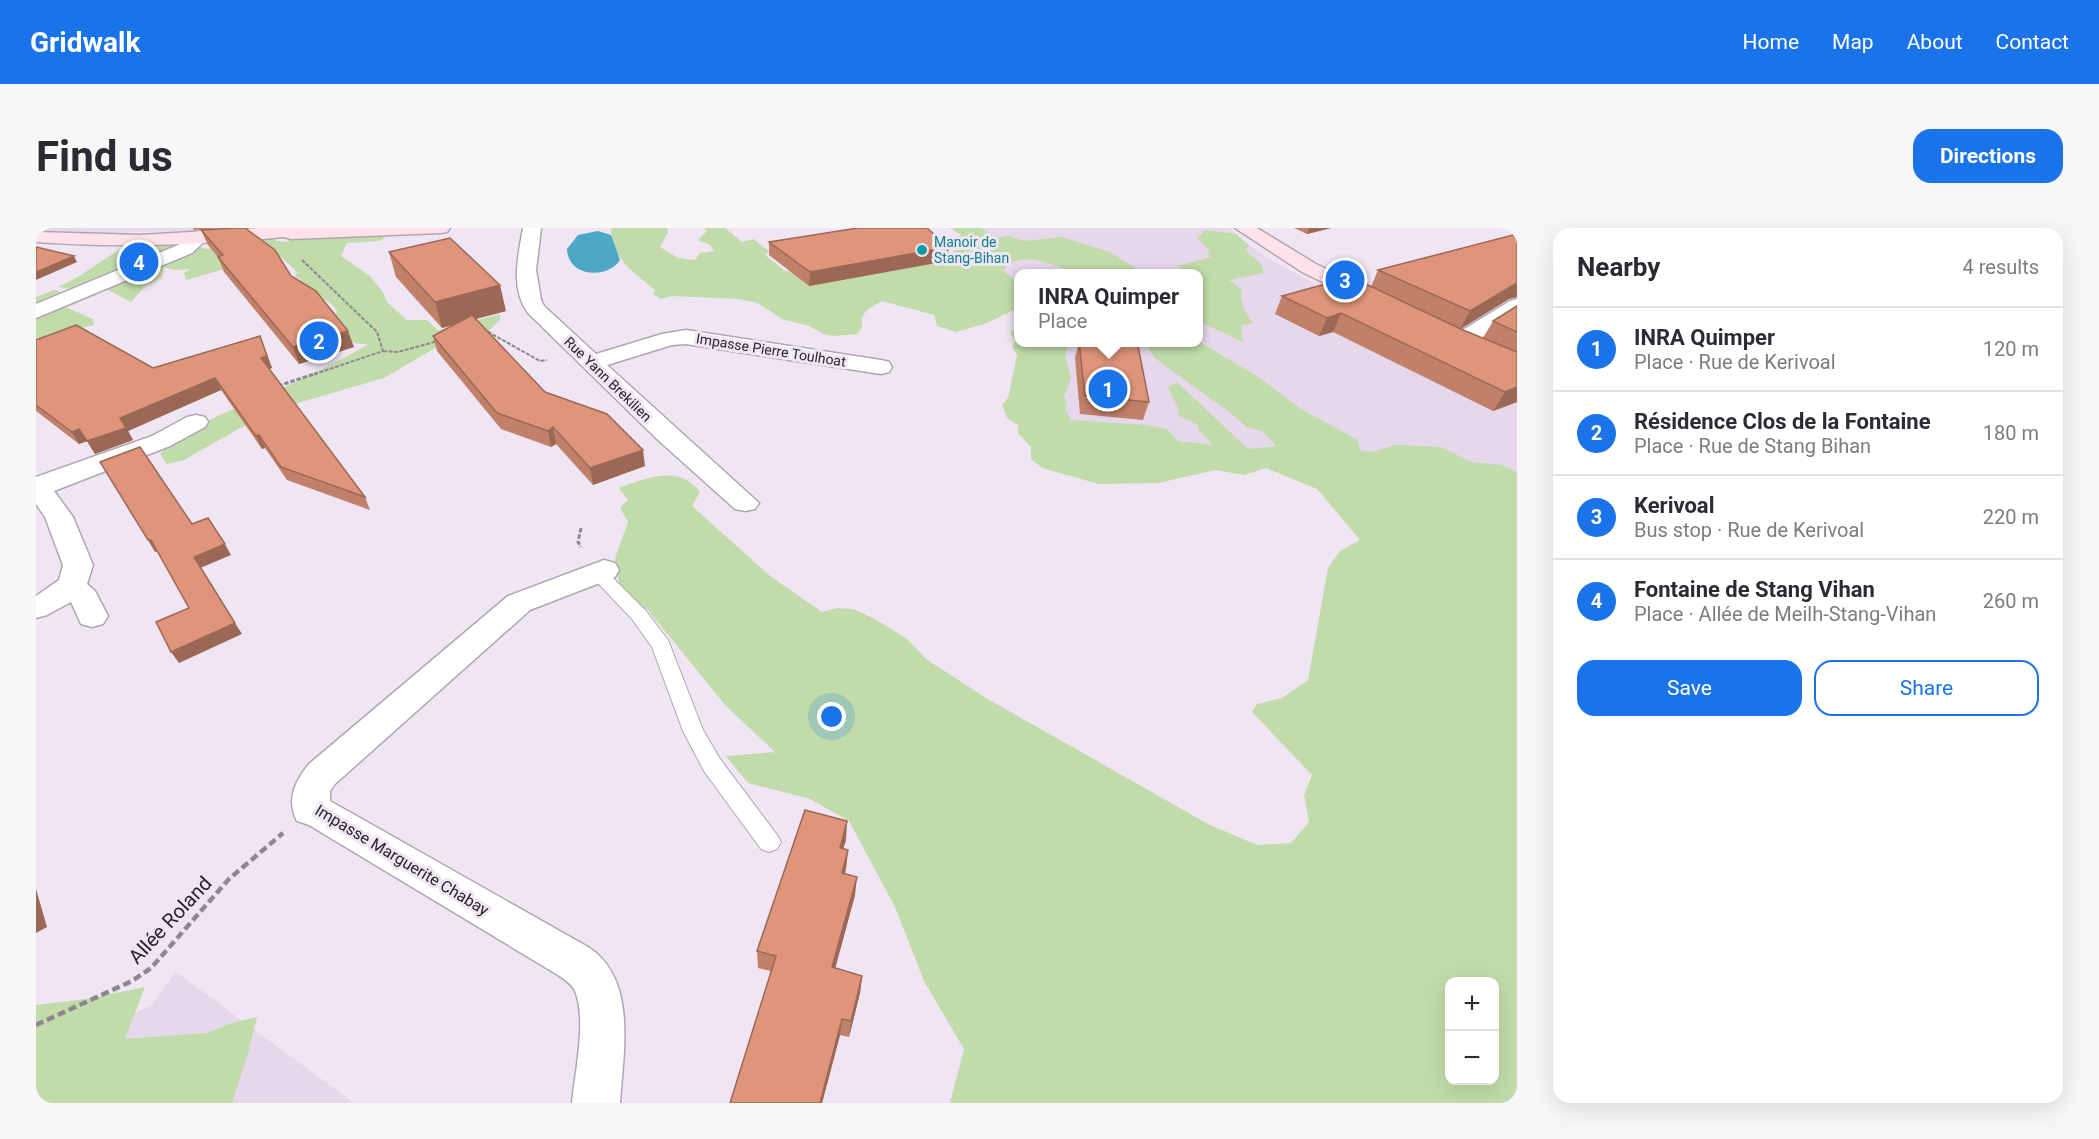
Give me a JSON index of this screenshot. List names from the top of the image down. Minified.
{"streets":{"street":["Impasse Pierre Toulhoat","Rue Yann Brekilien","Impasse Marguerite Chabay"],"path":["Allée Roland"]},"crossings":[["Impasse Pierre Toulhoat","Rue Yann Brekilien"],["Impasse Marguerite Chabay","Allée Roland"]],"places":["Manoir de Stang-Bihan"],"page":{"header":"Gridwalk","nav":["Home","Map","About","Contact"],"buttons":["Directions",["Save","Share"]],"title":"Find us","heading":["Nearby","4 results"],"pins":["4","3","2","1"],"popup":["INRA Quimper","Place"],"list":[{"mark":"1","name":"INRA Quimper","note":"Place · Rue de Kerivoal","value":"120 m"},{"mark":"2","name":"Résidence Clos de la Fontaine","note":"Place · Rue de Stang Bihan","value":"180 m"},{"mark":"3","name":"Kerivoal","note":"Bus stop · Rue de Kerivoal","value":"220 m"},{"mark":"4","name":"Fontaine de Stang Vihan","note":"Place · Allée de Meilh-Stang-Vihan","value":"260 m"}],"map_buttons":["+","−"]}}
